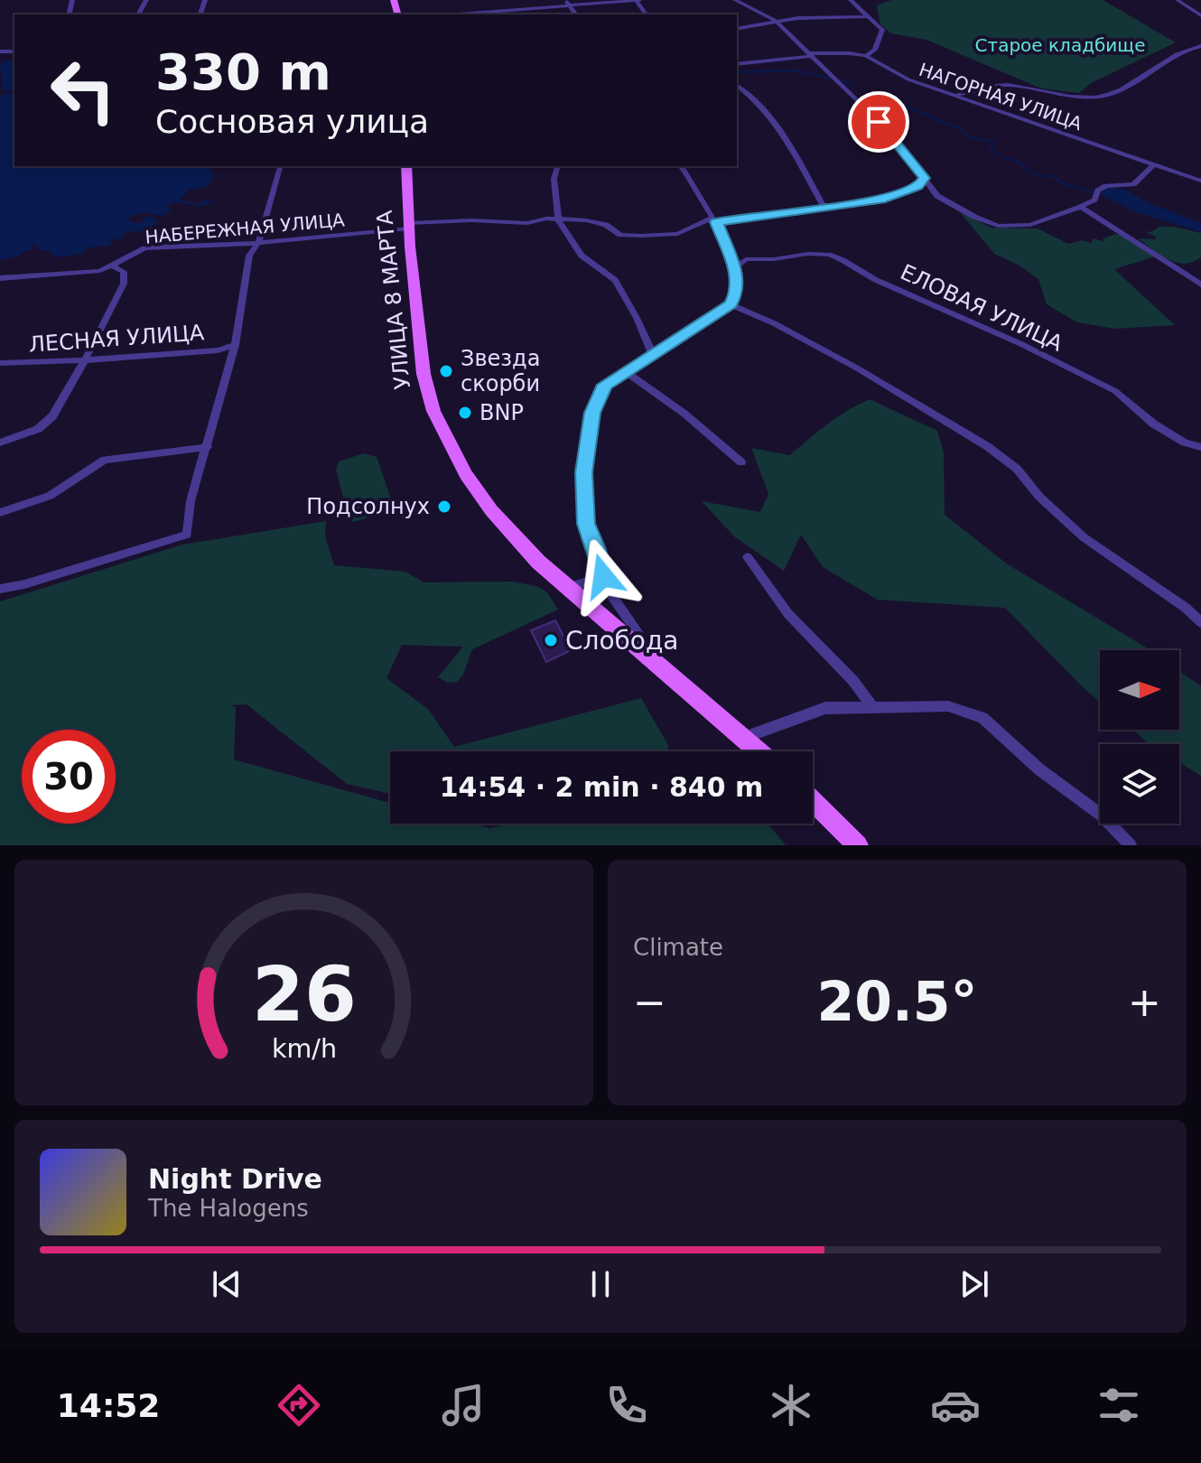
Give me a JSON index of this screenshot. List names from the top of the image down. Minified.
{"streets":{"main road":["УЛИЦА 8 МАРТА"],"street":["НАГОРНАЯ УЛИЦА","НАБЕРЕЖНАЯ УЛИЦА","ЕЛОВАЯ УЛИЦА","ЛЕСНАЯ УЛИЦА"]},"crossings":[["НАБЕРЕЖНАЯ УЛИЦА","УЛИЦА 8 МАРТА"]],"parks":["Старое кладбище"],"places":["Звезда скорби","BNP","Подсолнух","Слобода"],"north":"right","page":{"turn":["330 m","Сосновая улица"],"limit":"30","trip":"14:54 · 2 min · 840 m","tile":"Climate","heat":["−","20.5°","+"],"song":["Night Drive","The Halogens"],"tabs":"14:52","gauge":["26","km/h"]}}
